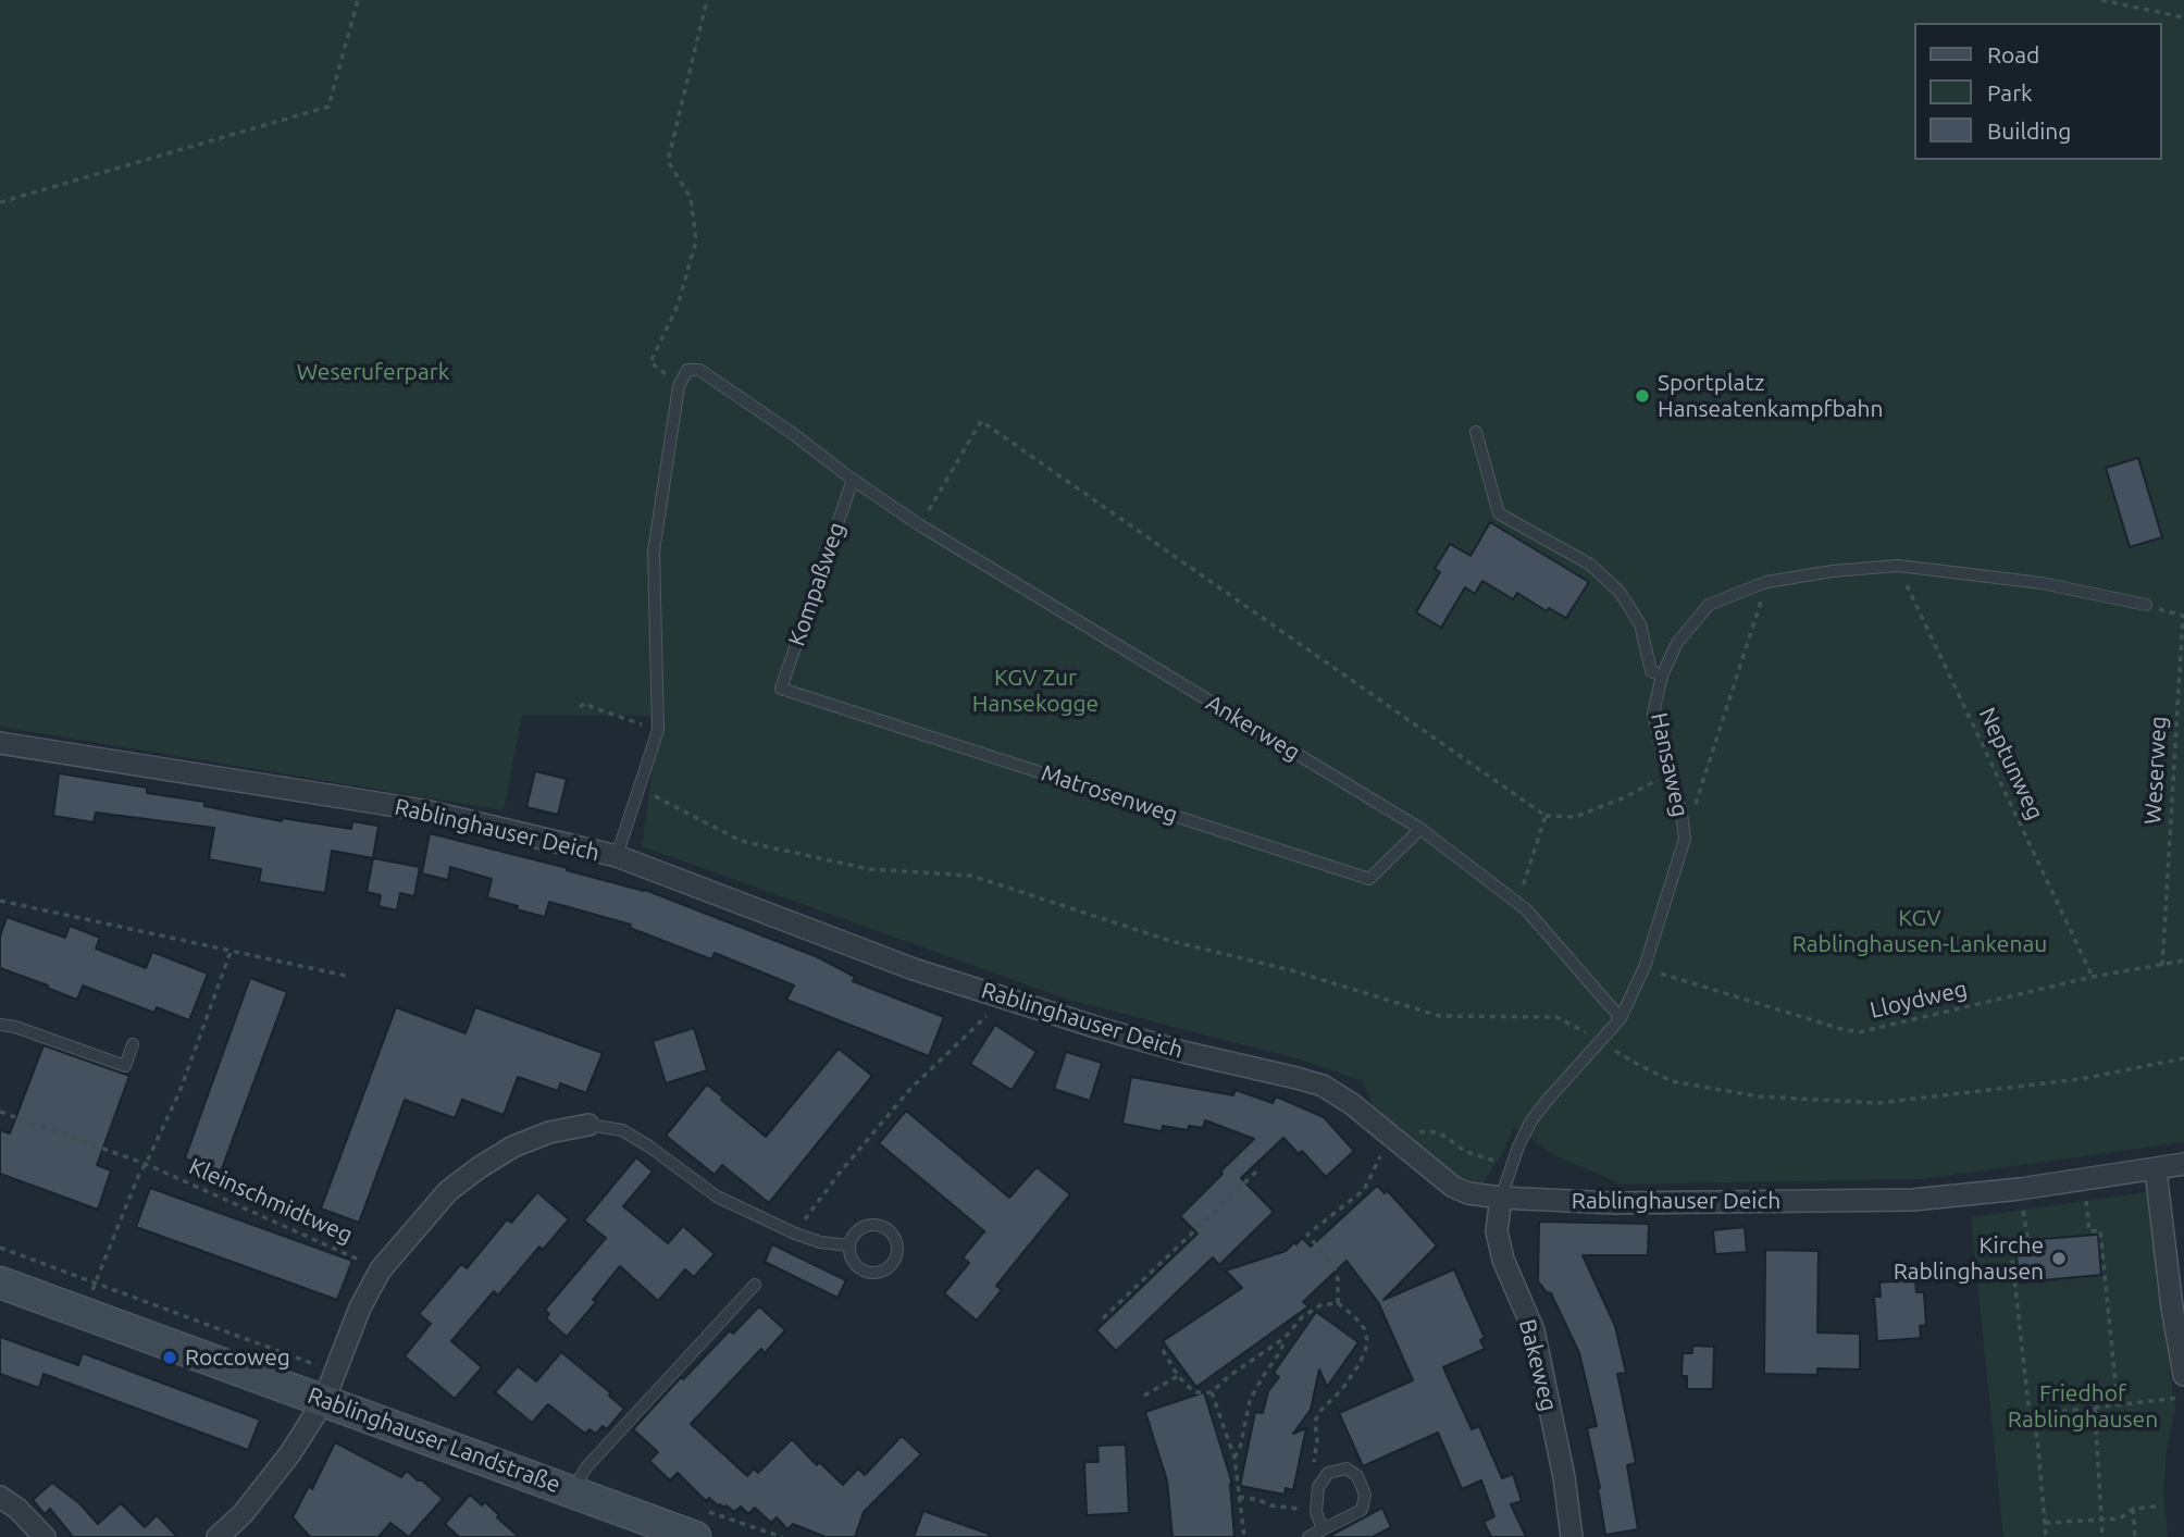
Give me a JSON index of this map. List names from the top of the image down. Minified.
{"streets":{"street":["Rablinghauser Deich","Bakeweg","Rablinghauser Landstraße"],"lane":["Kompaßweg","Ankerweg","Hansaweg","Matrosenweg"],"path":["Neptunweg","Weserweg","Lloydweg","Kleinschmidtweg"]},"crossings":[["Kompaßweg","Ankerweg"],["Kompaßweg","Matrosenweg"],["Ankerweg","Hansaweg"],["Ankerweg","Matrosenweg"],["Neptunweg","Hansaweg"],["Neptunweg","Lloydweg"],["Hansaweg","Weserweg"],["Hansaweg","Rablinghauser Deich"],["Hansaweg","Lloydweg"],["Hansaweg","Bakeweg"],["Weserweg","Lloydweg"],["Rablinghauser Deich","Bakeweg"]],"parks":["Weseruferpark","KGV Zur Hansekogge","KGV Rablinghausen-Lankenau","Friedhof Rablinghausen"],"places":["Sportplatz Hanseatenkampfbahn","Kirche Rablinghausen","Roccoweg"],"legend":["Road","Park","Building"]}
